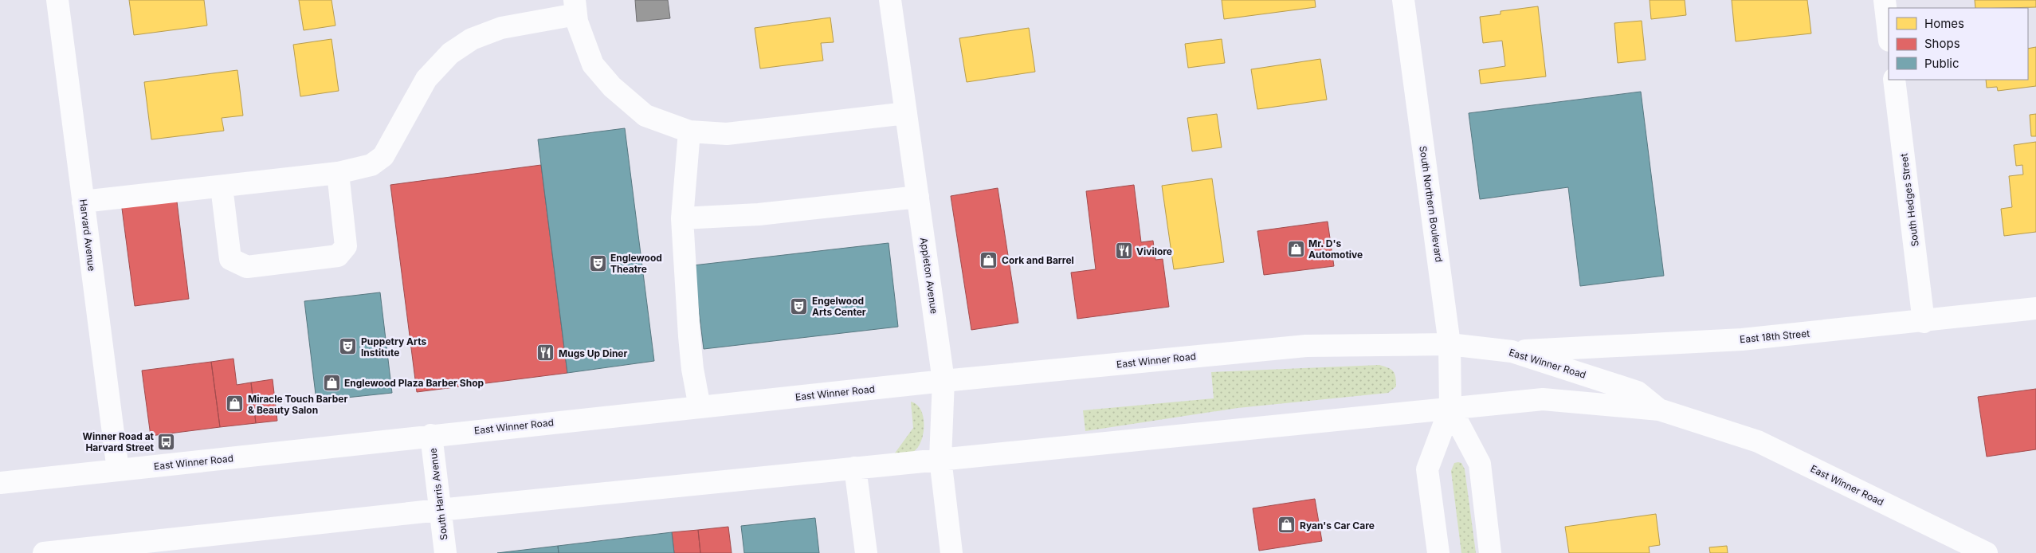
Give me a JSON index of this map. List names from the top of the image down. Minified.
{"streets":{"street":["South Hedges Street","South Northern Boulevard","Harvard Avenue","Appleton Avenue","East 18th Street","East Winner Road","South Harris Avenue"]},"crossings":[["South Hedges Street","East 18th Street"],["South Northern Boulevard","East Winner Road"],["Harvard Avenue","East Winner Road"],["Appleton Avenue","East Winner Road"],["East 18th Street","East Winner Road"],["East Winner Road","South Harris Avenue"]],"places":{"shop":["Mr. D's Automotive","Cork and Barrel","Englewood Plaza Barber Shop","Miracle Touch Barber & Beauty Salon","Ryan's Car Care"],"restaurant":["Vivilore","Mugs Up Diner"],"theatre":["Englewood Theatre","Engelwood Arts Center","Puppetry Arts Institute"],"bus stop":["Winner Road at Harvard Street"]},"legend":["Homes","Shops","Public"]}
